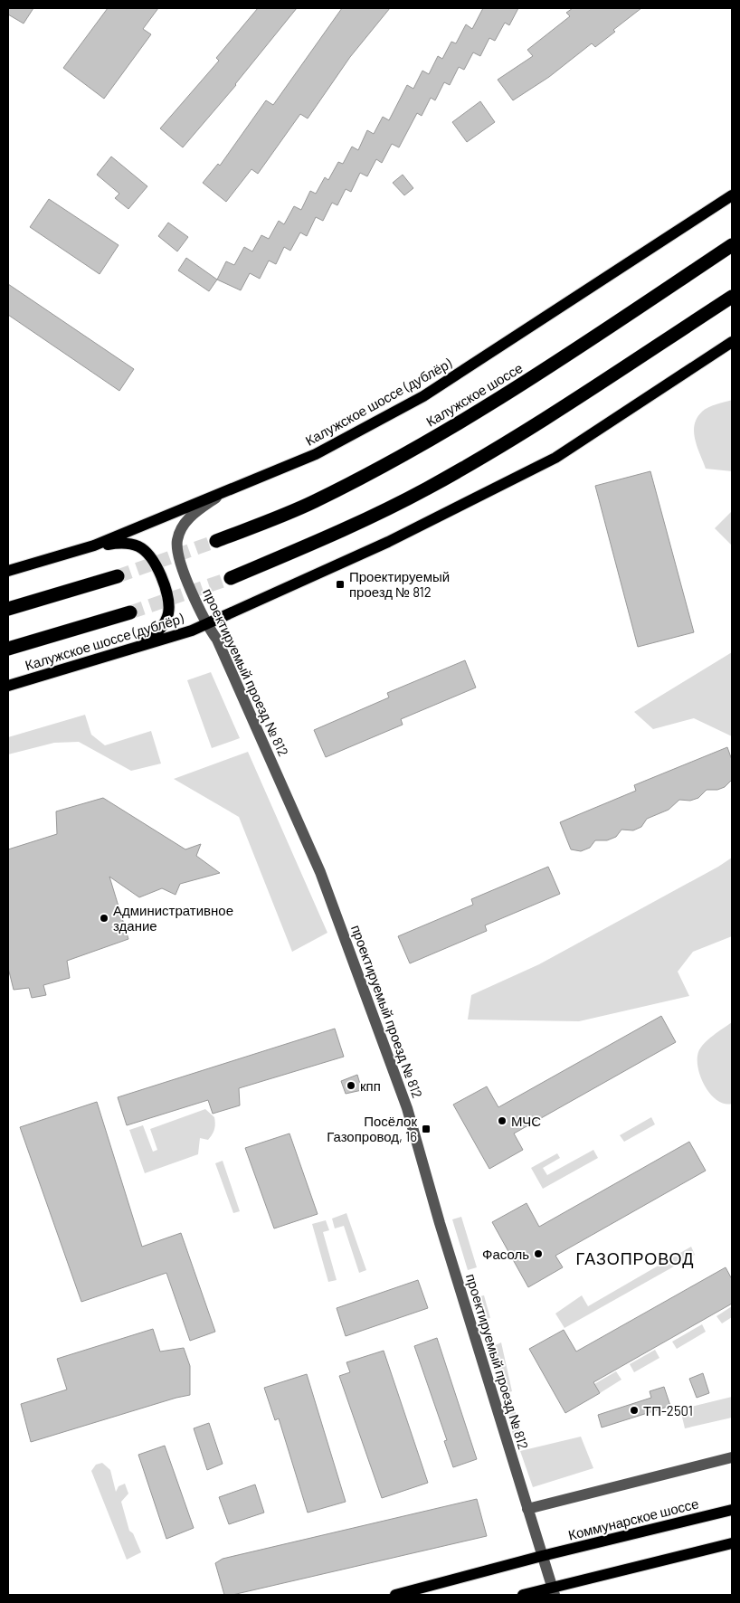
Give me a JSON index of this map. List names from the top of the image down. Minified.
{"streets":{"highway":["Калужское шоссе"],"main road":["Калужское шоссе (дублёр)","Коммунарское шоссе"],"street":["проектируемый проезд № 812"]},"crossings":[["Калужское шоссе (дублёр)","проектируемый проезд № 812"],["проектируемый проезд № 812","Коммунарское шоссе"]],"districts":["ГАЗОПРОВОД"],"places":{"transit":["Проектируемый проезд № 812","Посёлок Газопровод, 16"],"other":["Административное здание","кпп","МЧС","Фасоль","ТП-2501"]}}
